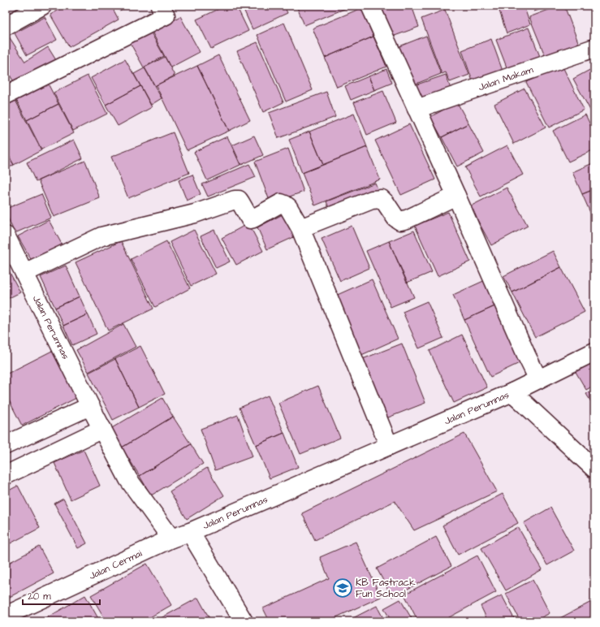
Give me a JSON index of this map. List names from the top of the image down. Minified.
{"streets":{"street":["Jalan Makam","Jalan Perumnas","Jalan Cermai"]},"crossings":[["Jalan Perumnas","Jalan Cermai"]],"places":{"school or university":["KB Fastrack Fun School"]},"scale_bar":"20 m"}
